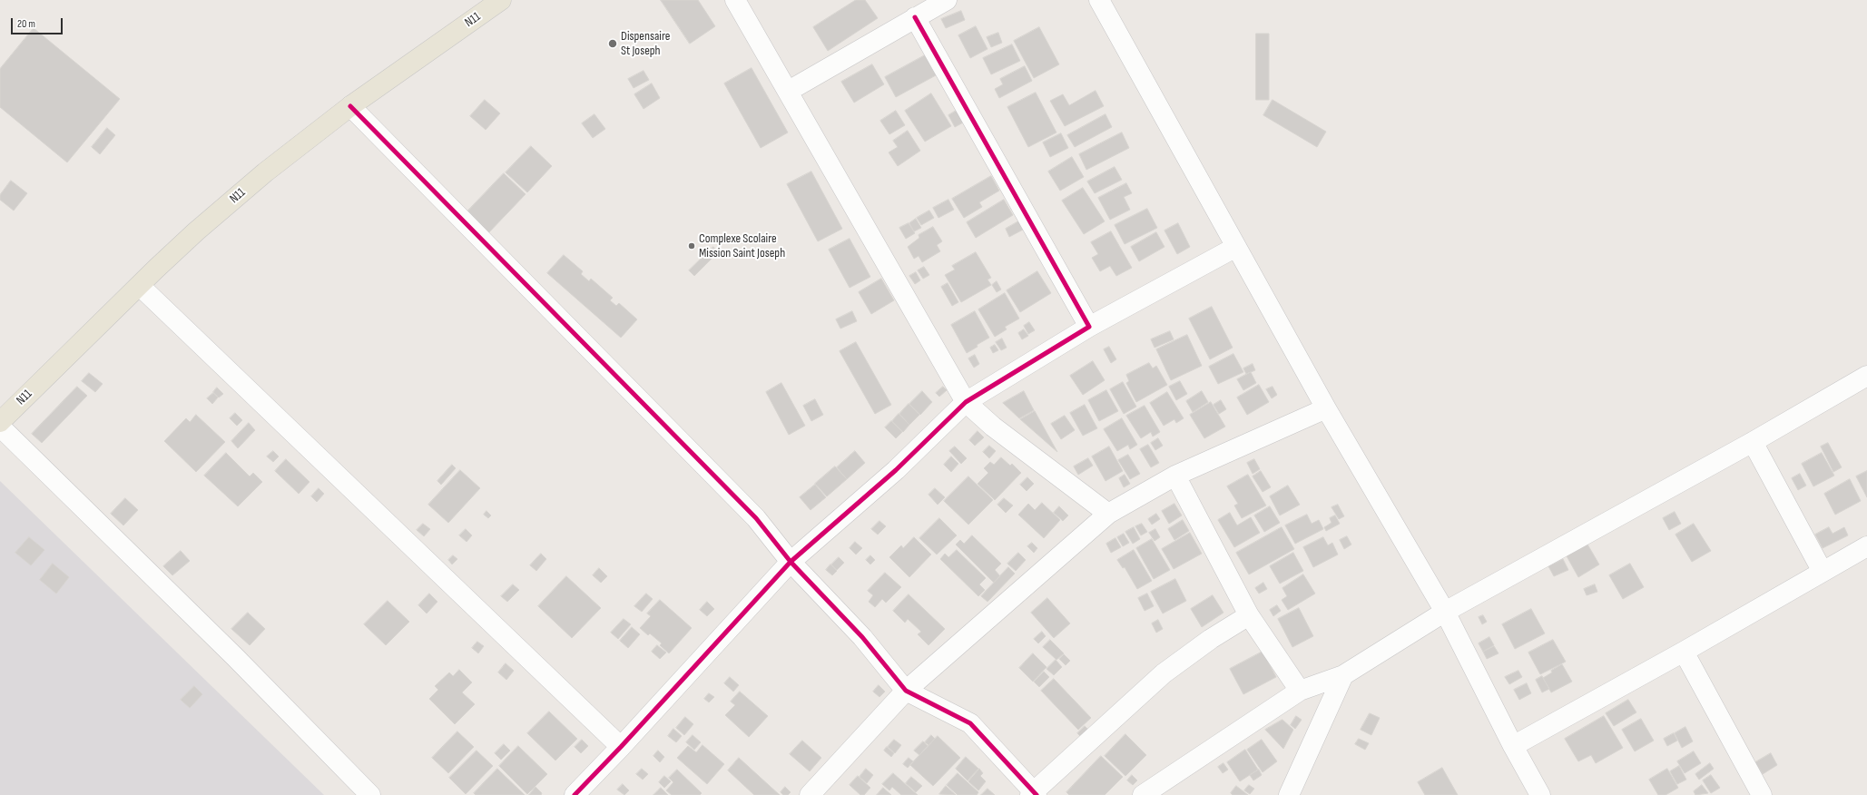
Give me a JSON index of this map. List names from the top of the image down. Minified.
{"streets":{"main road":["N11"]},"places":["Dispensaire St Joseph","Complexe Scolaire Mission Saint Joseph"],"scale_bar":"20 m"}
